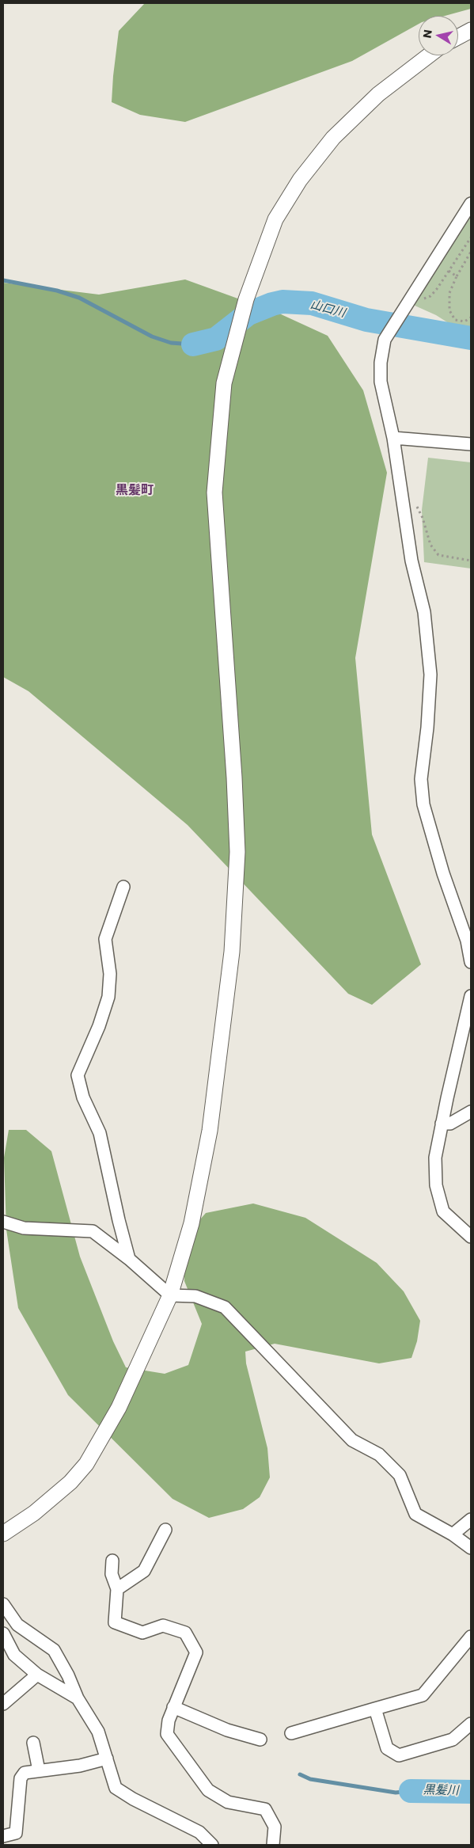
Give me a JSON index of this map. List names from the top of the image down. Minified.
{"districts":["黒髪町"],"water":["山口川","黒髪川"],"north":"left"}
